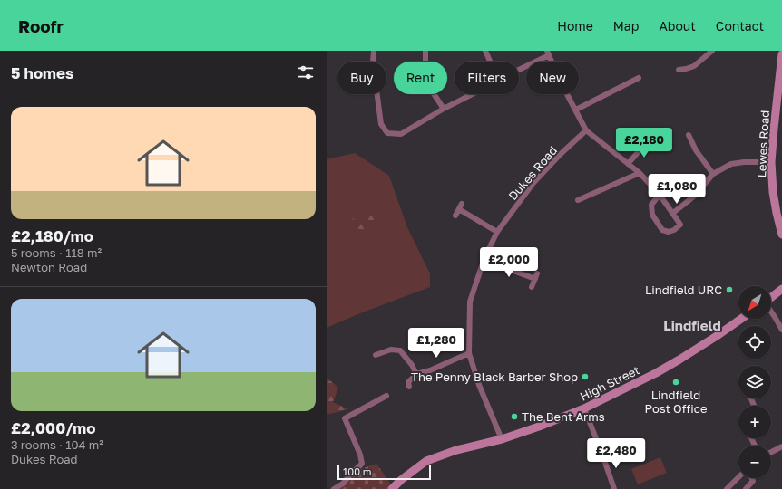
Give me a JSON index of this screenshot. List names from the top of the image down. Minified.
{"streets":{"main road":["Lewes Road","High Street"],"street":["Dukes Road"]},"crossings":[["Dukes Road","High Street"]],"districts":["Lindfield"],"places":["Lindfield URC","The Penny Black Barber Shop","Lindfield Post Office","The Bent Arms"],"scale_bar":"100 m","north":"bottom left","page":{"header":"Roofr","nav":["Home","Map","About","Contact"],"heading":"5 homes","chip":["Buy","Rent","Filters","New"],"list":[{"name":"£2,180/mo","note":"5 rooms · 118 m² · Newton Road"},{"name":"£2,000/mo","note":"3 rooms · 104 m² · Dukes Road"}],"price":["£2,180","£1,080","£2,000","£1,280","£2,480"],"map_buttons":["+","−"],"scale":"100 m"}}
